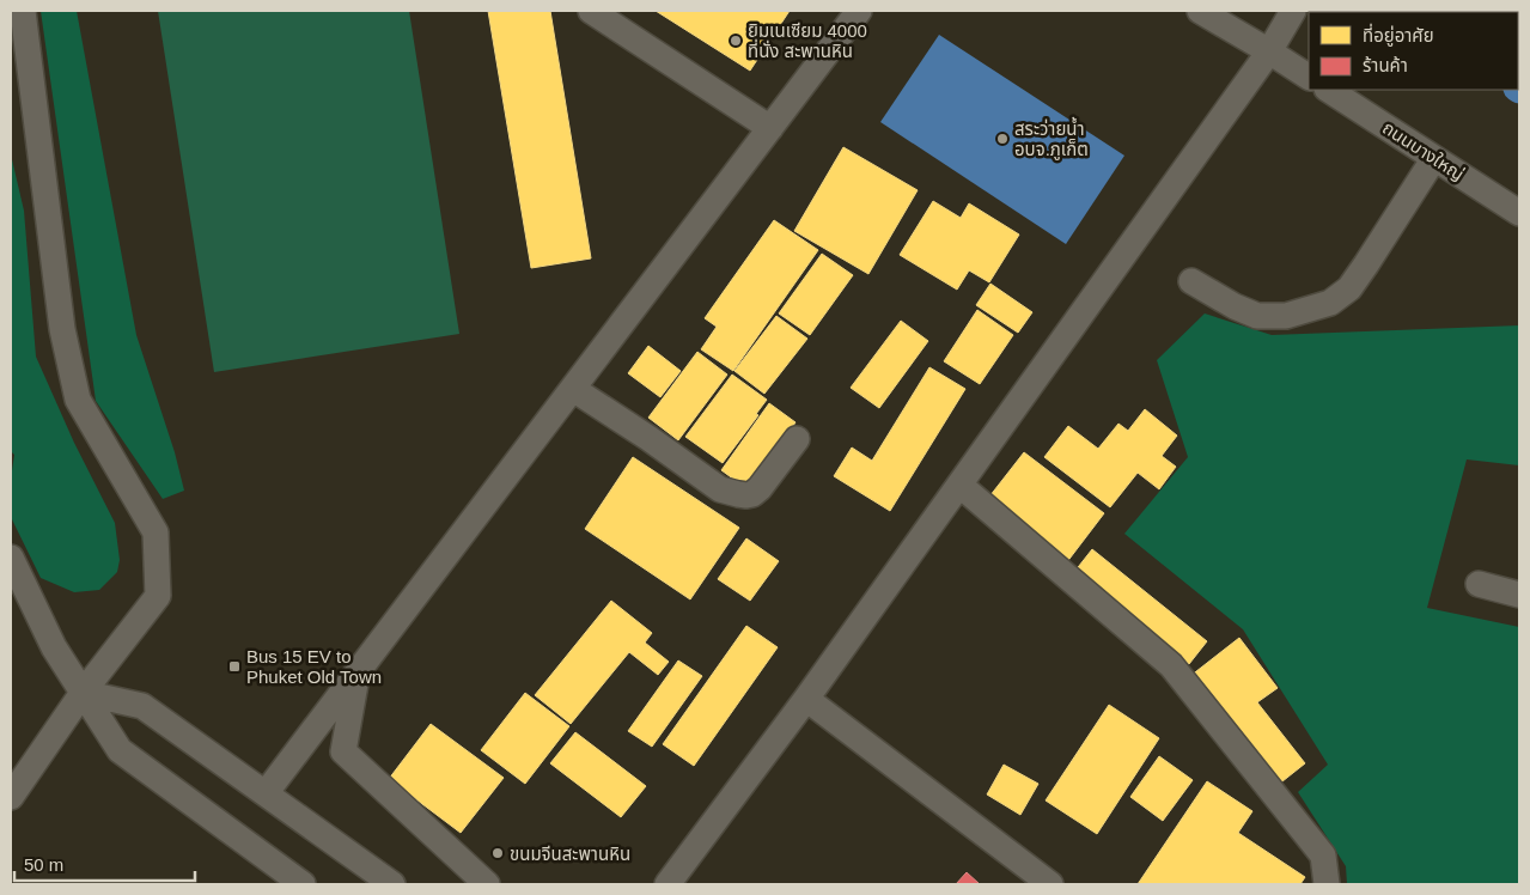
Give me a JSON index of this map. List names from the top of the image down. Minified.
{"streets":{"street":["ถนนบางใหญ่"]},"places":{"other":["ยิมเนเซียม 4000 ที่นั่ง สะพานหิน","สระว่ายน้ำ อบจ.ภูเก็ต","ขนมจีนสะพานหิน"],"transit":["Bus 15 EV to Phuket Old Town"]},"legend":["ที่อยู่อาศัย","ร้านค้า"],"scale_bar":"50 m"}
